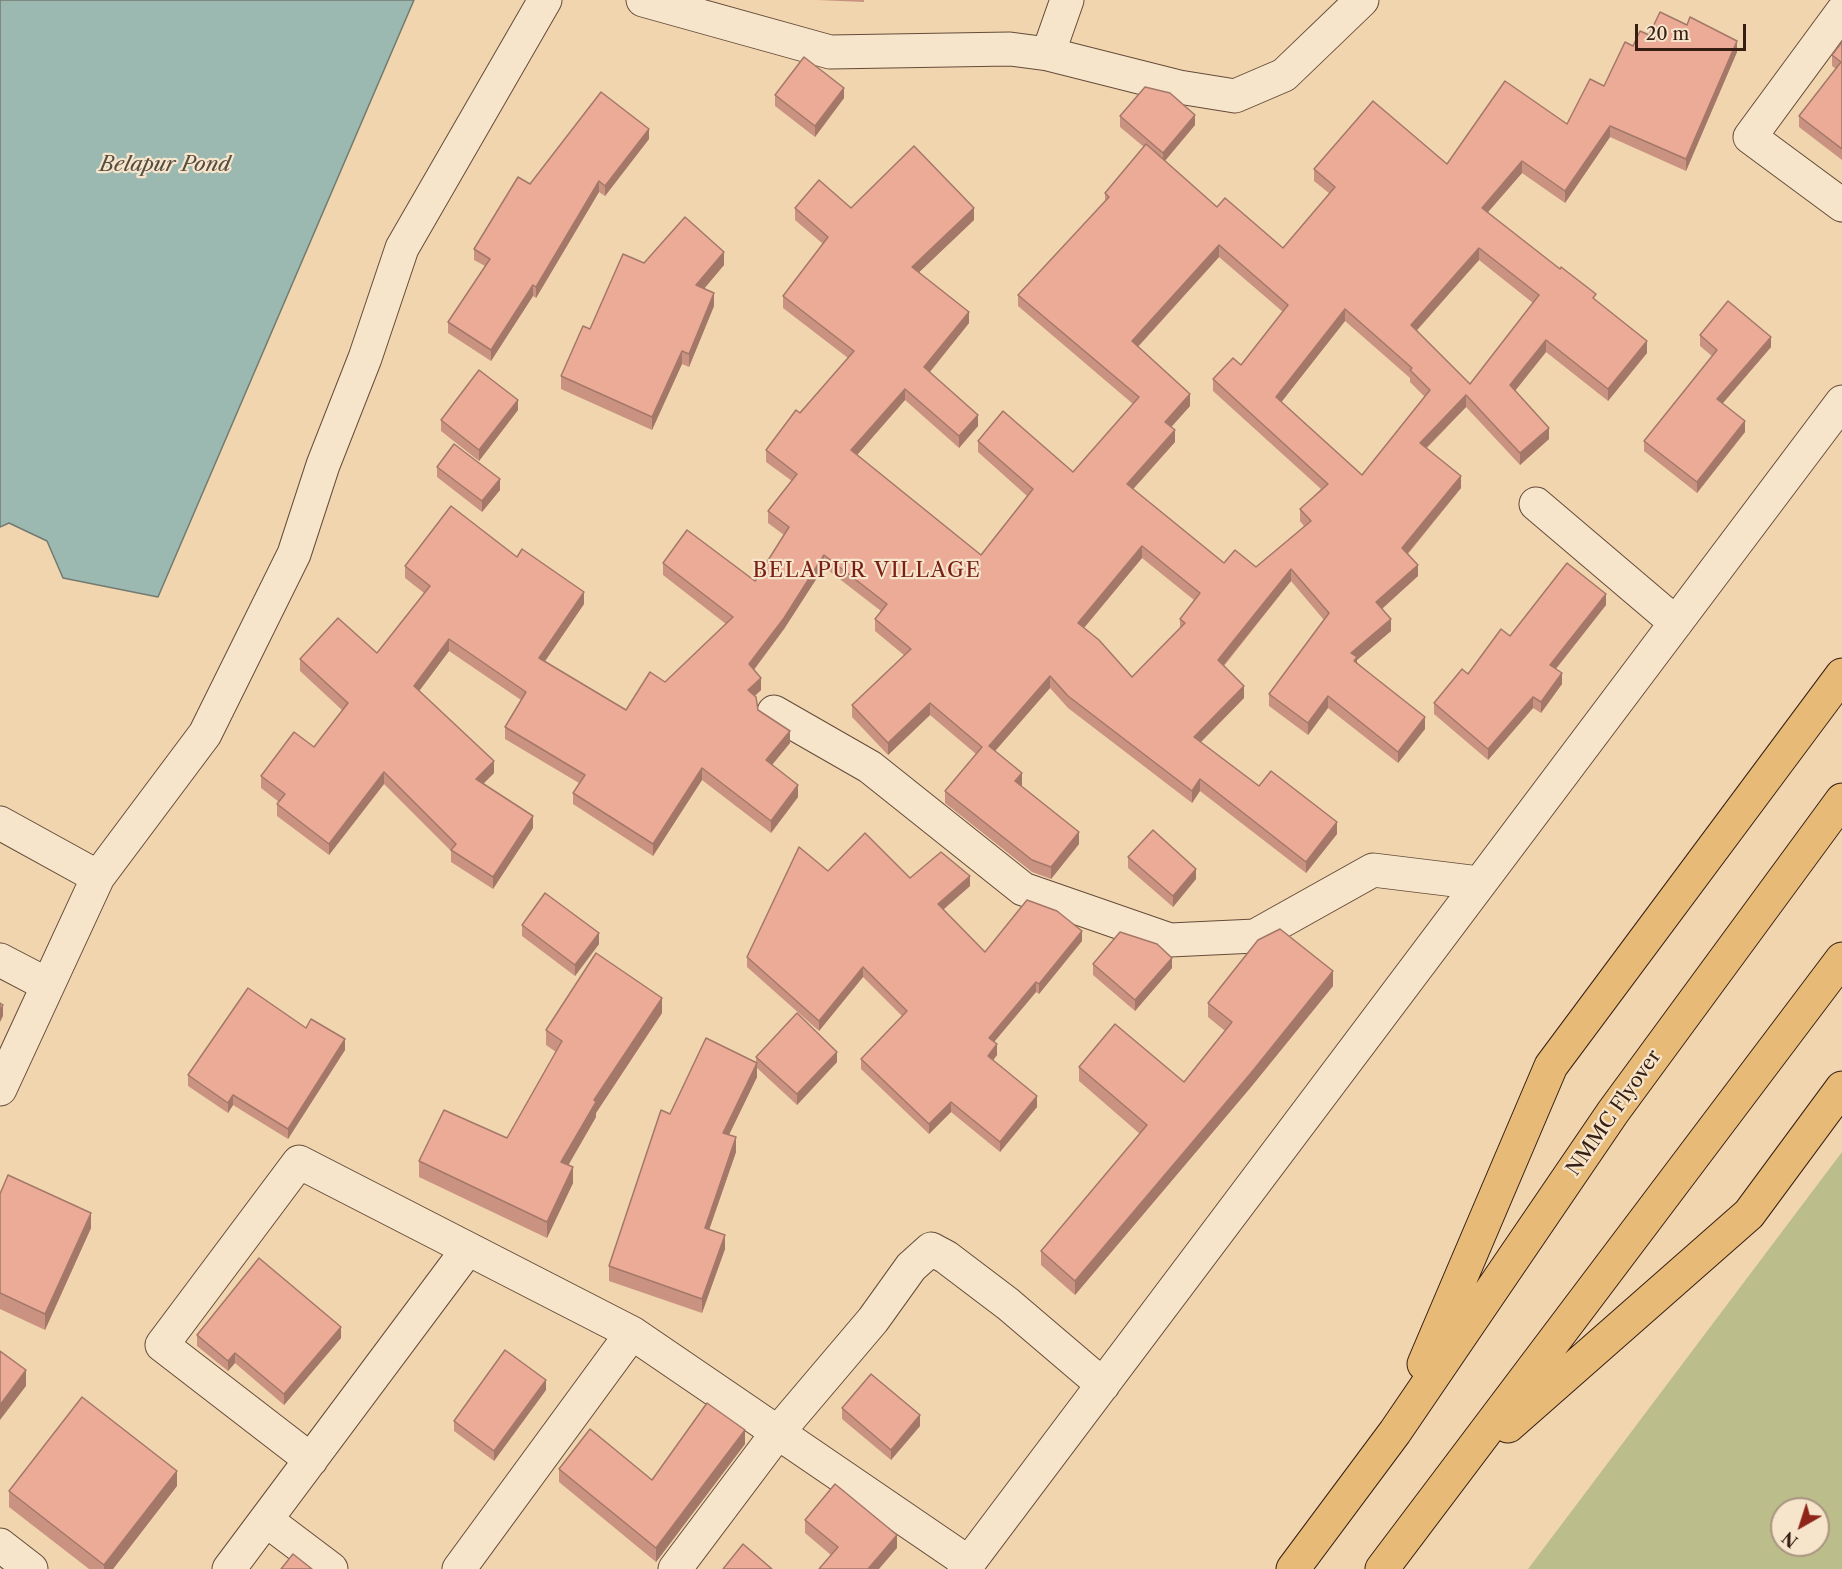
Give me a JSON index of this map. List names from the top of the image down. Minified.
{"streets":{"highway":["NMMC Flyover"]},"districts":["BELAPUR VILLAGE"],"water":["Belapur Pond"],"scale_bar":"20 m","north":"bottom left"}
